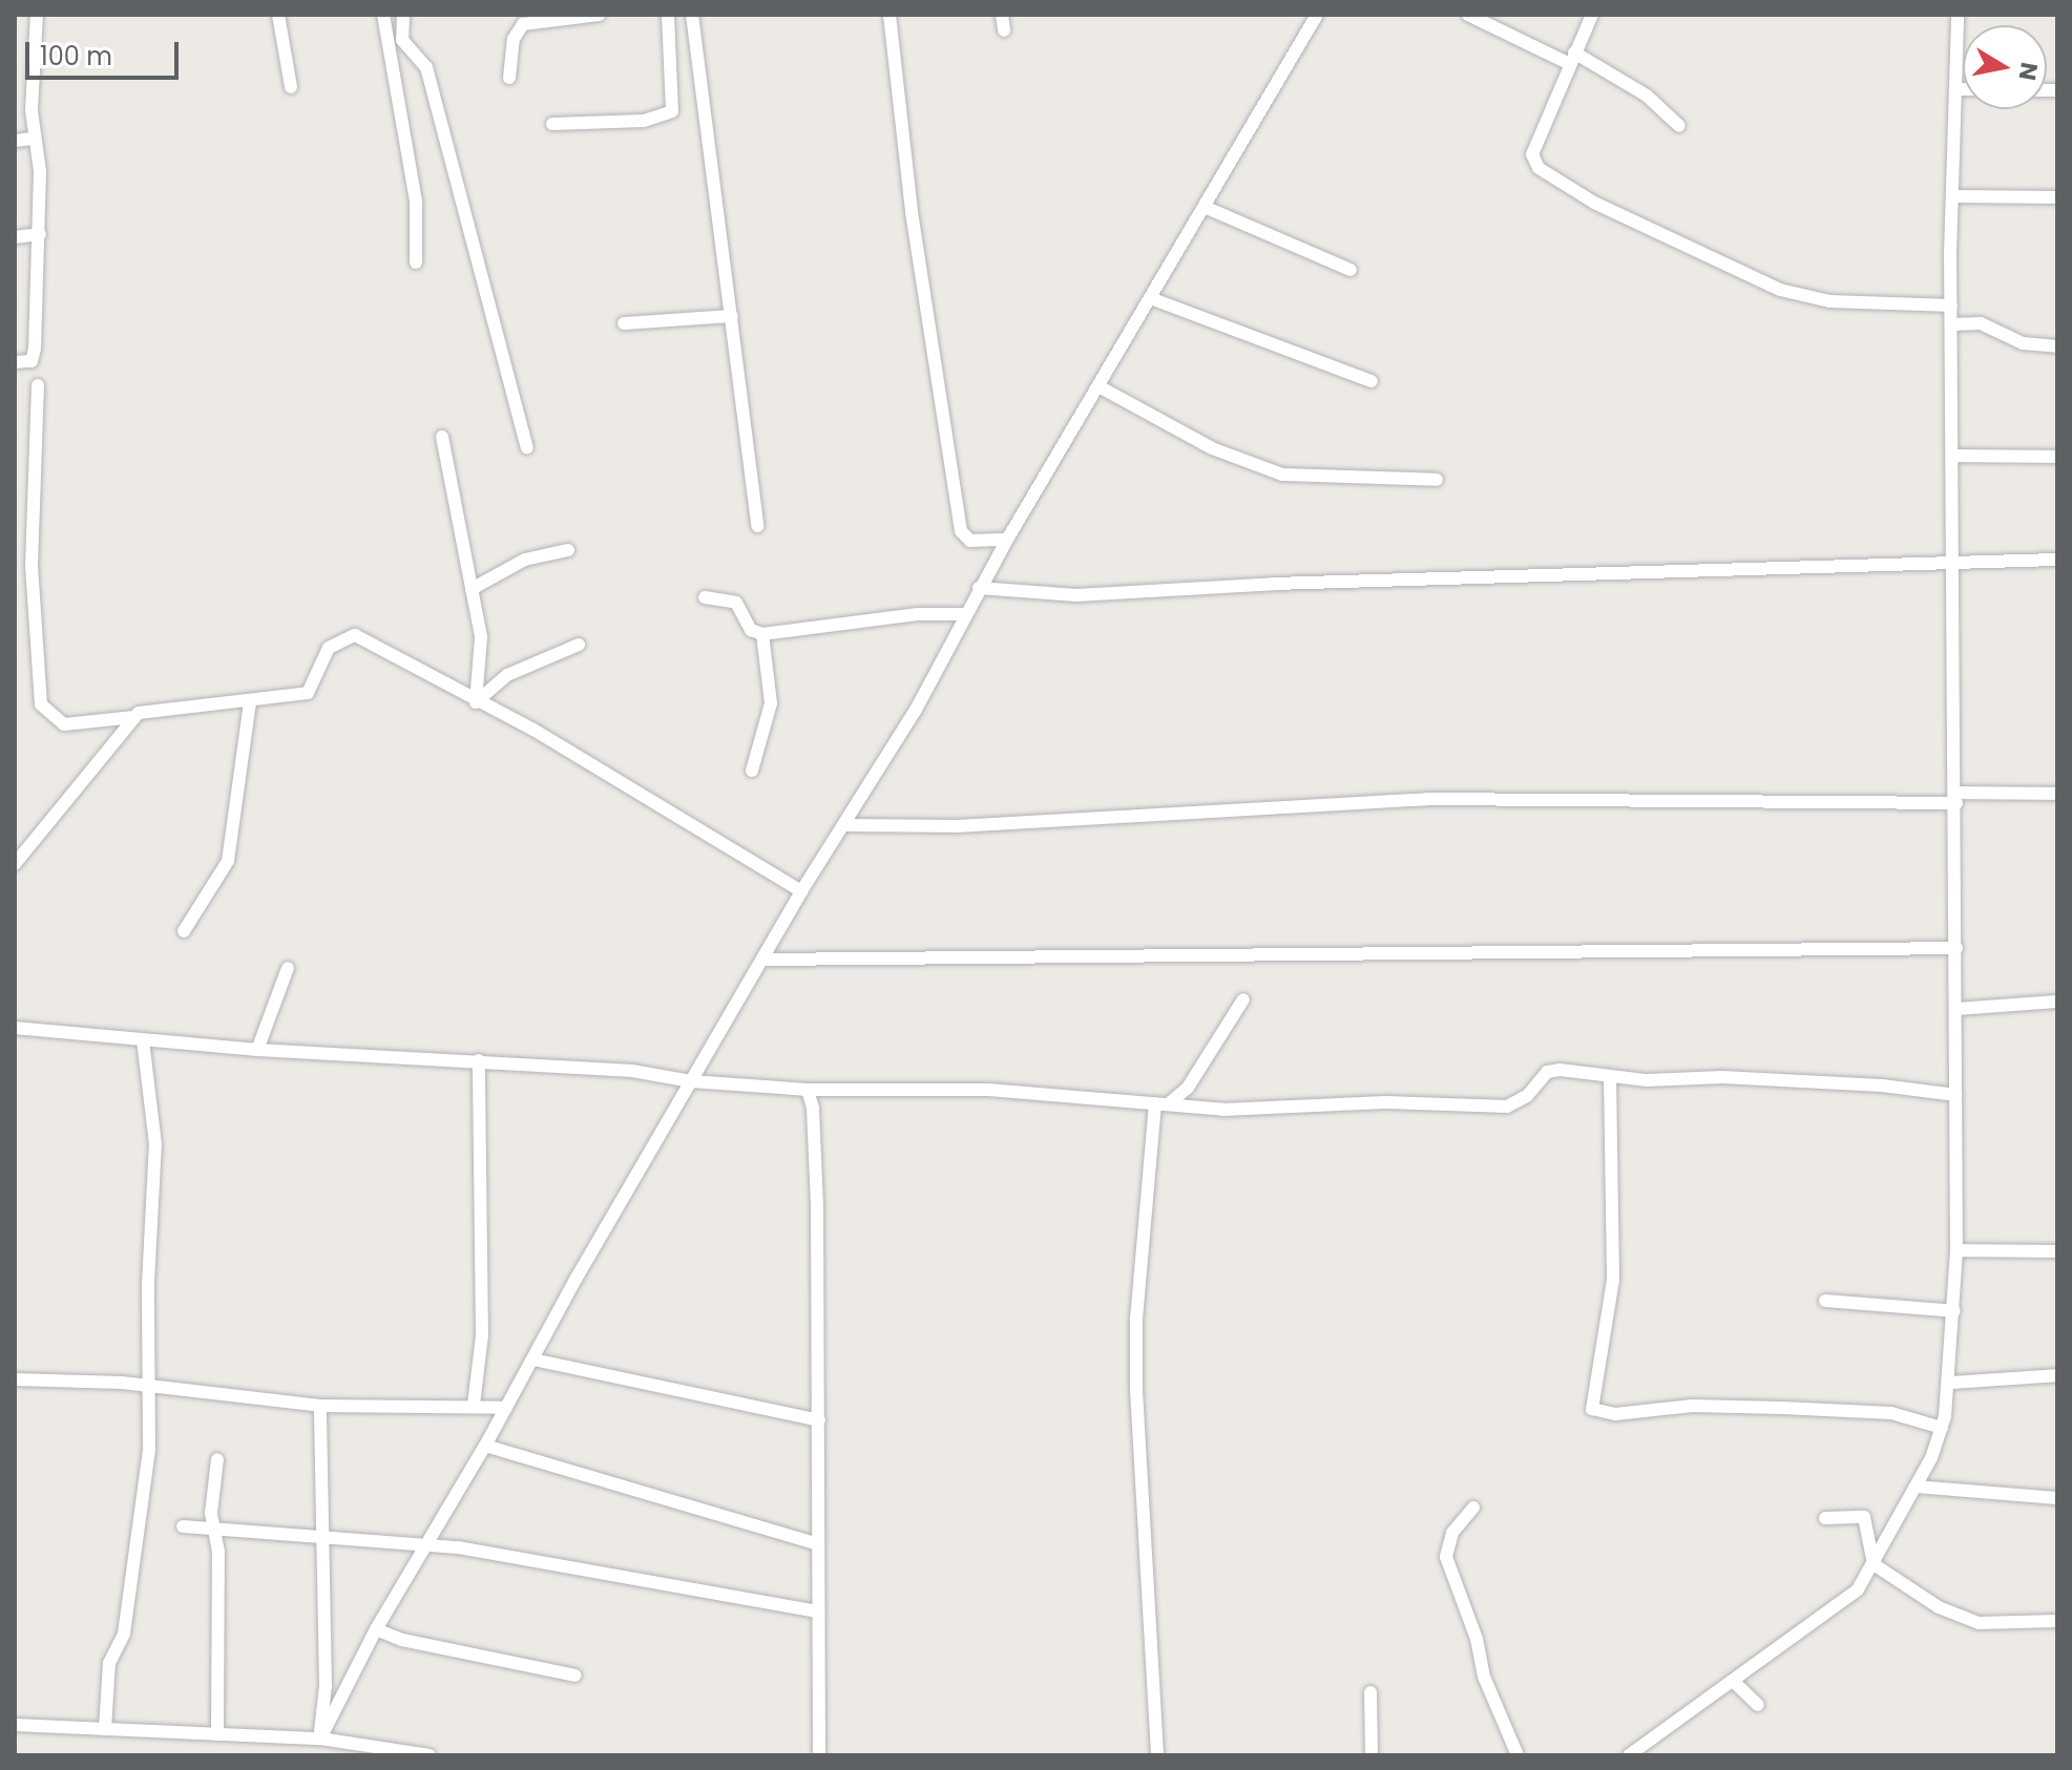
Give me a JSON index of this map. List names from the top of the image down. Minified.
{"scale_bar":"100 m","north":"right"}
